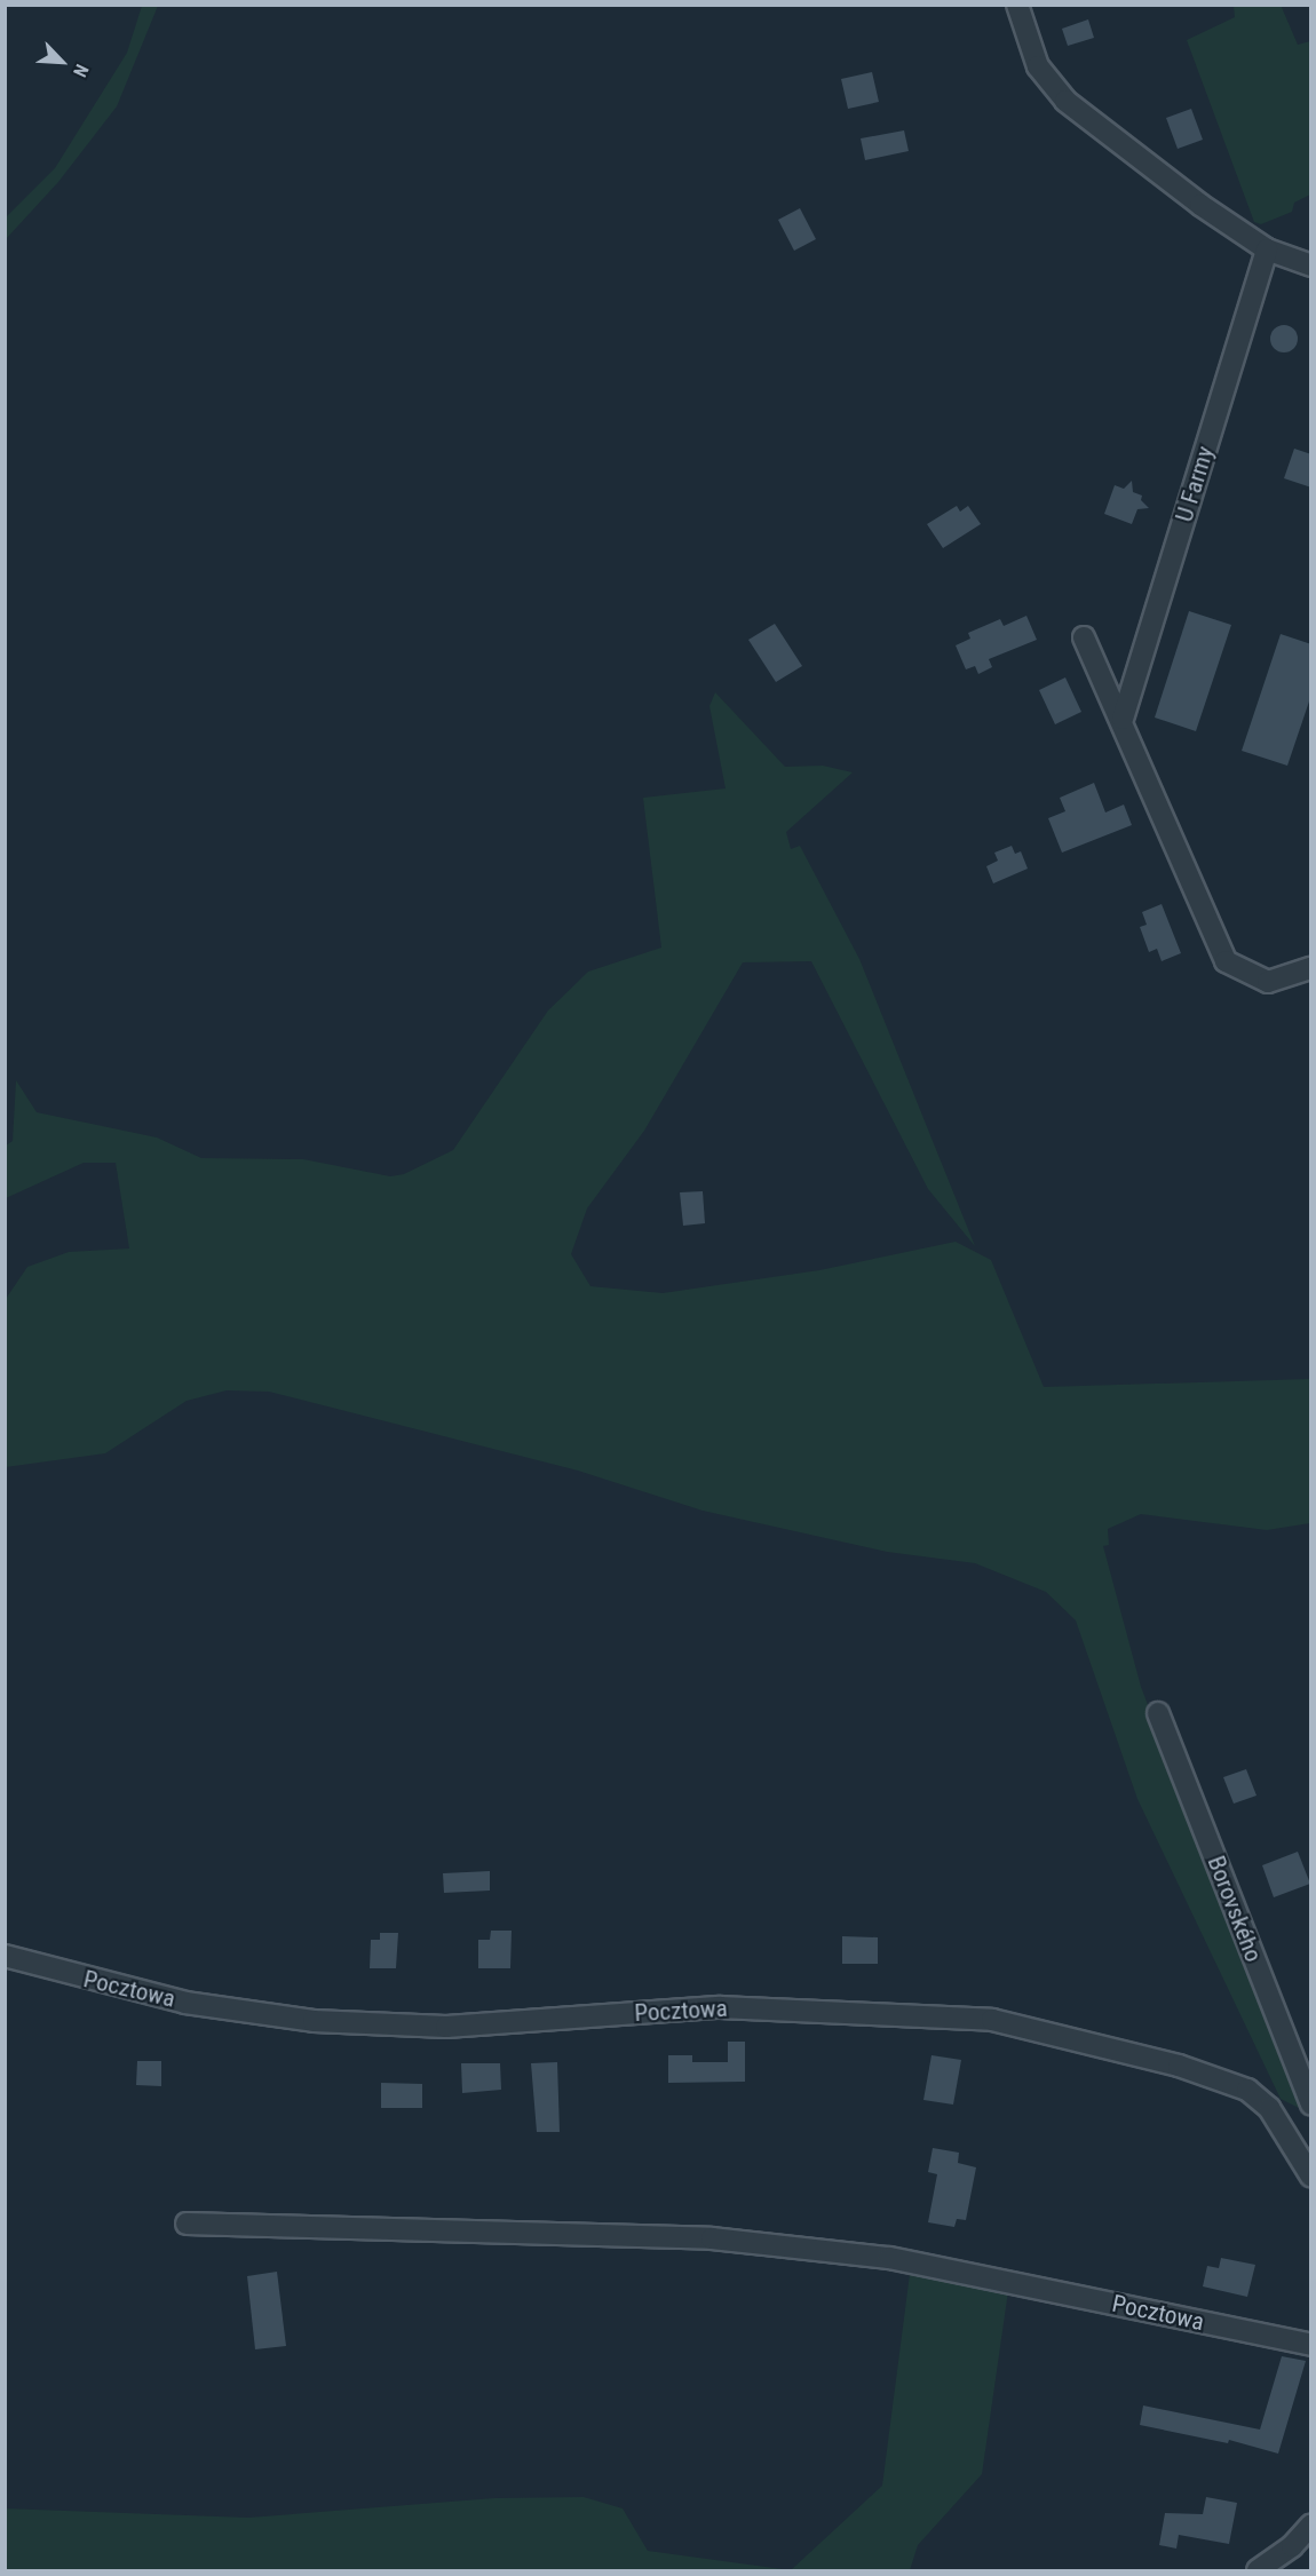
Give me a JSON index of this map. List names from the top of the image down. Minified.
{"streets":{"street":["U Farmy","Borovského","Pocztowa"]},"north":"bottom right"}
